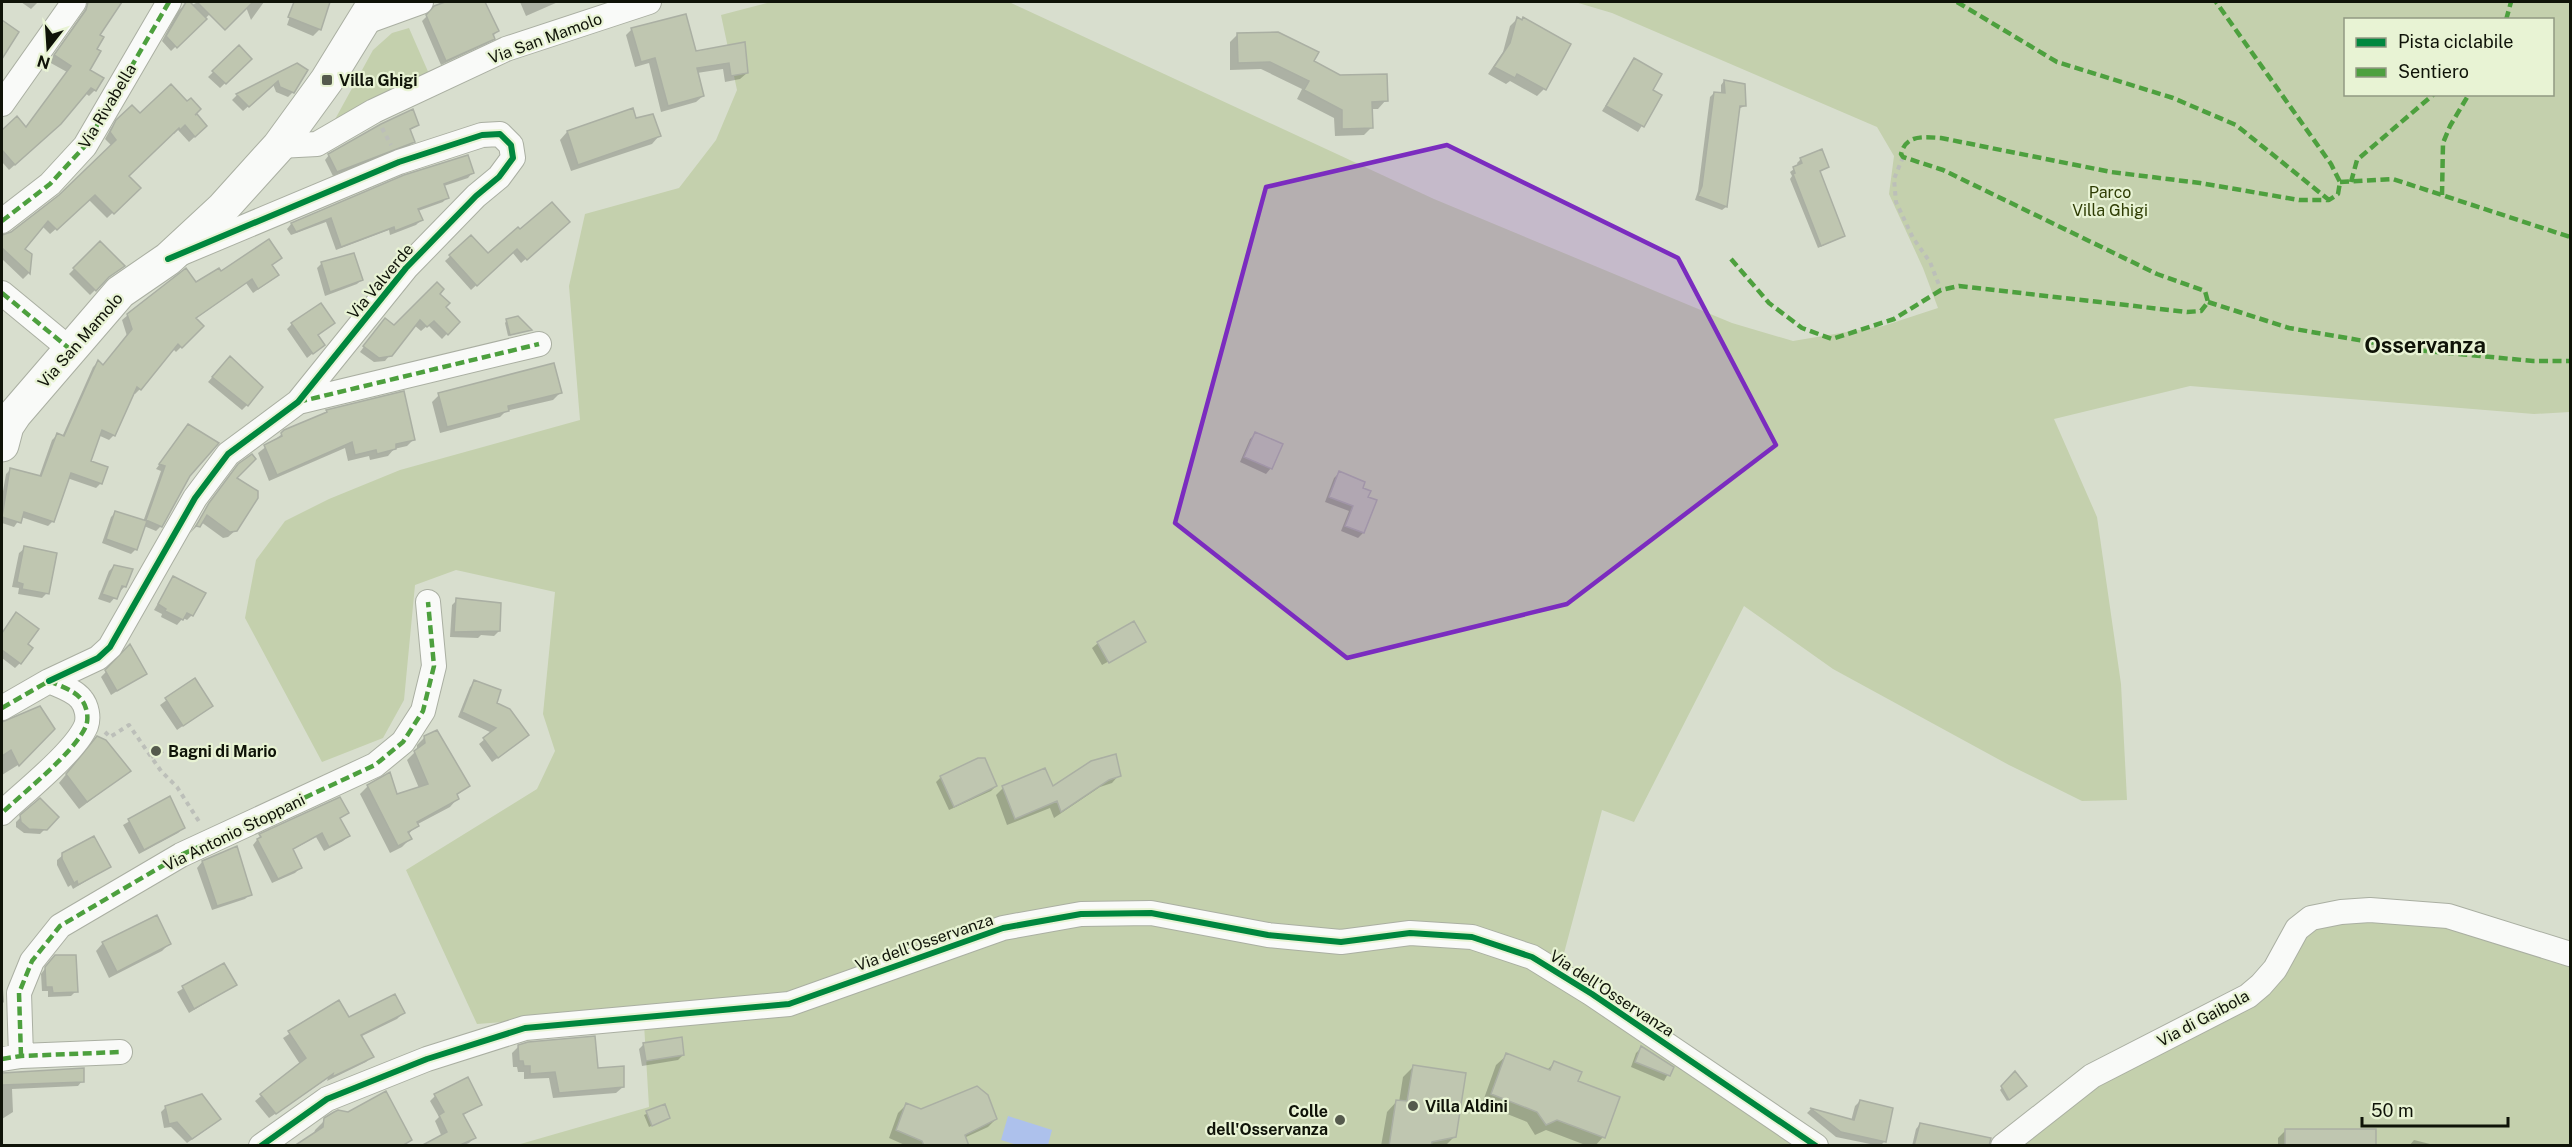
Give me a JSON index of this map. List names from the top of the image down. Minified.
{"streets":{"main road":["Via San Mamolo"],"street":["Via Rivabella","Via Valverde","Via Antonio Stoppani","Via dell'Osservanza","Via di Gaibola"]},"crossings":[["Via San Mamolo","Via Valverde"]],"districts":["Osservanza"],"parks":["Parco Villa Ghigi"],"places":{"transit":["Villa Ghigi"],"other":["Bagni di Mario","Villa Aldini","Colle dell'Osservanza"]},"legend":["Pista ciclabile","Sentiero"],"scale_bar":"50 m","north":"bottom"}
